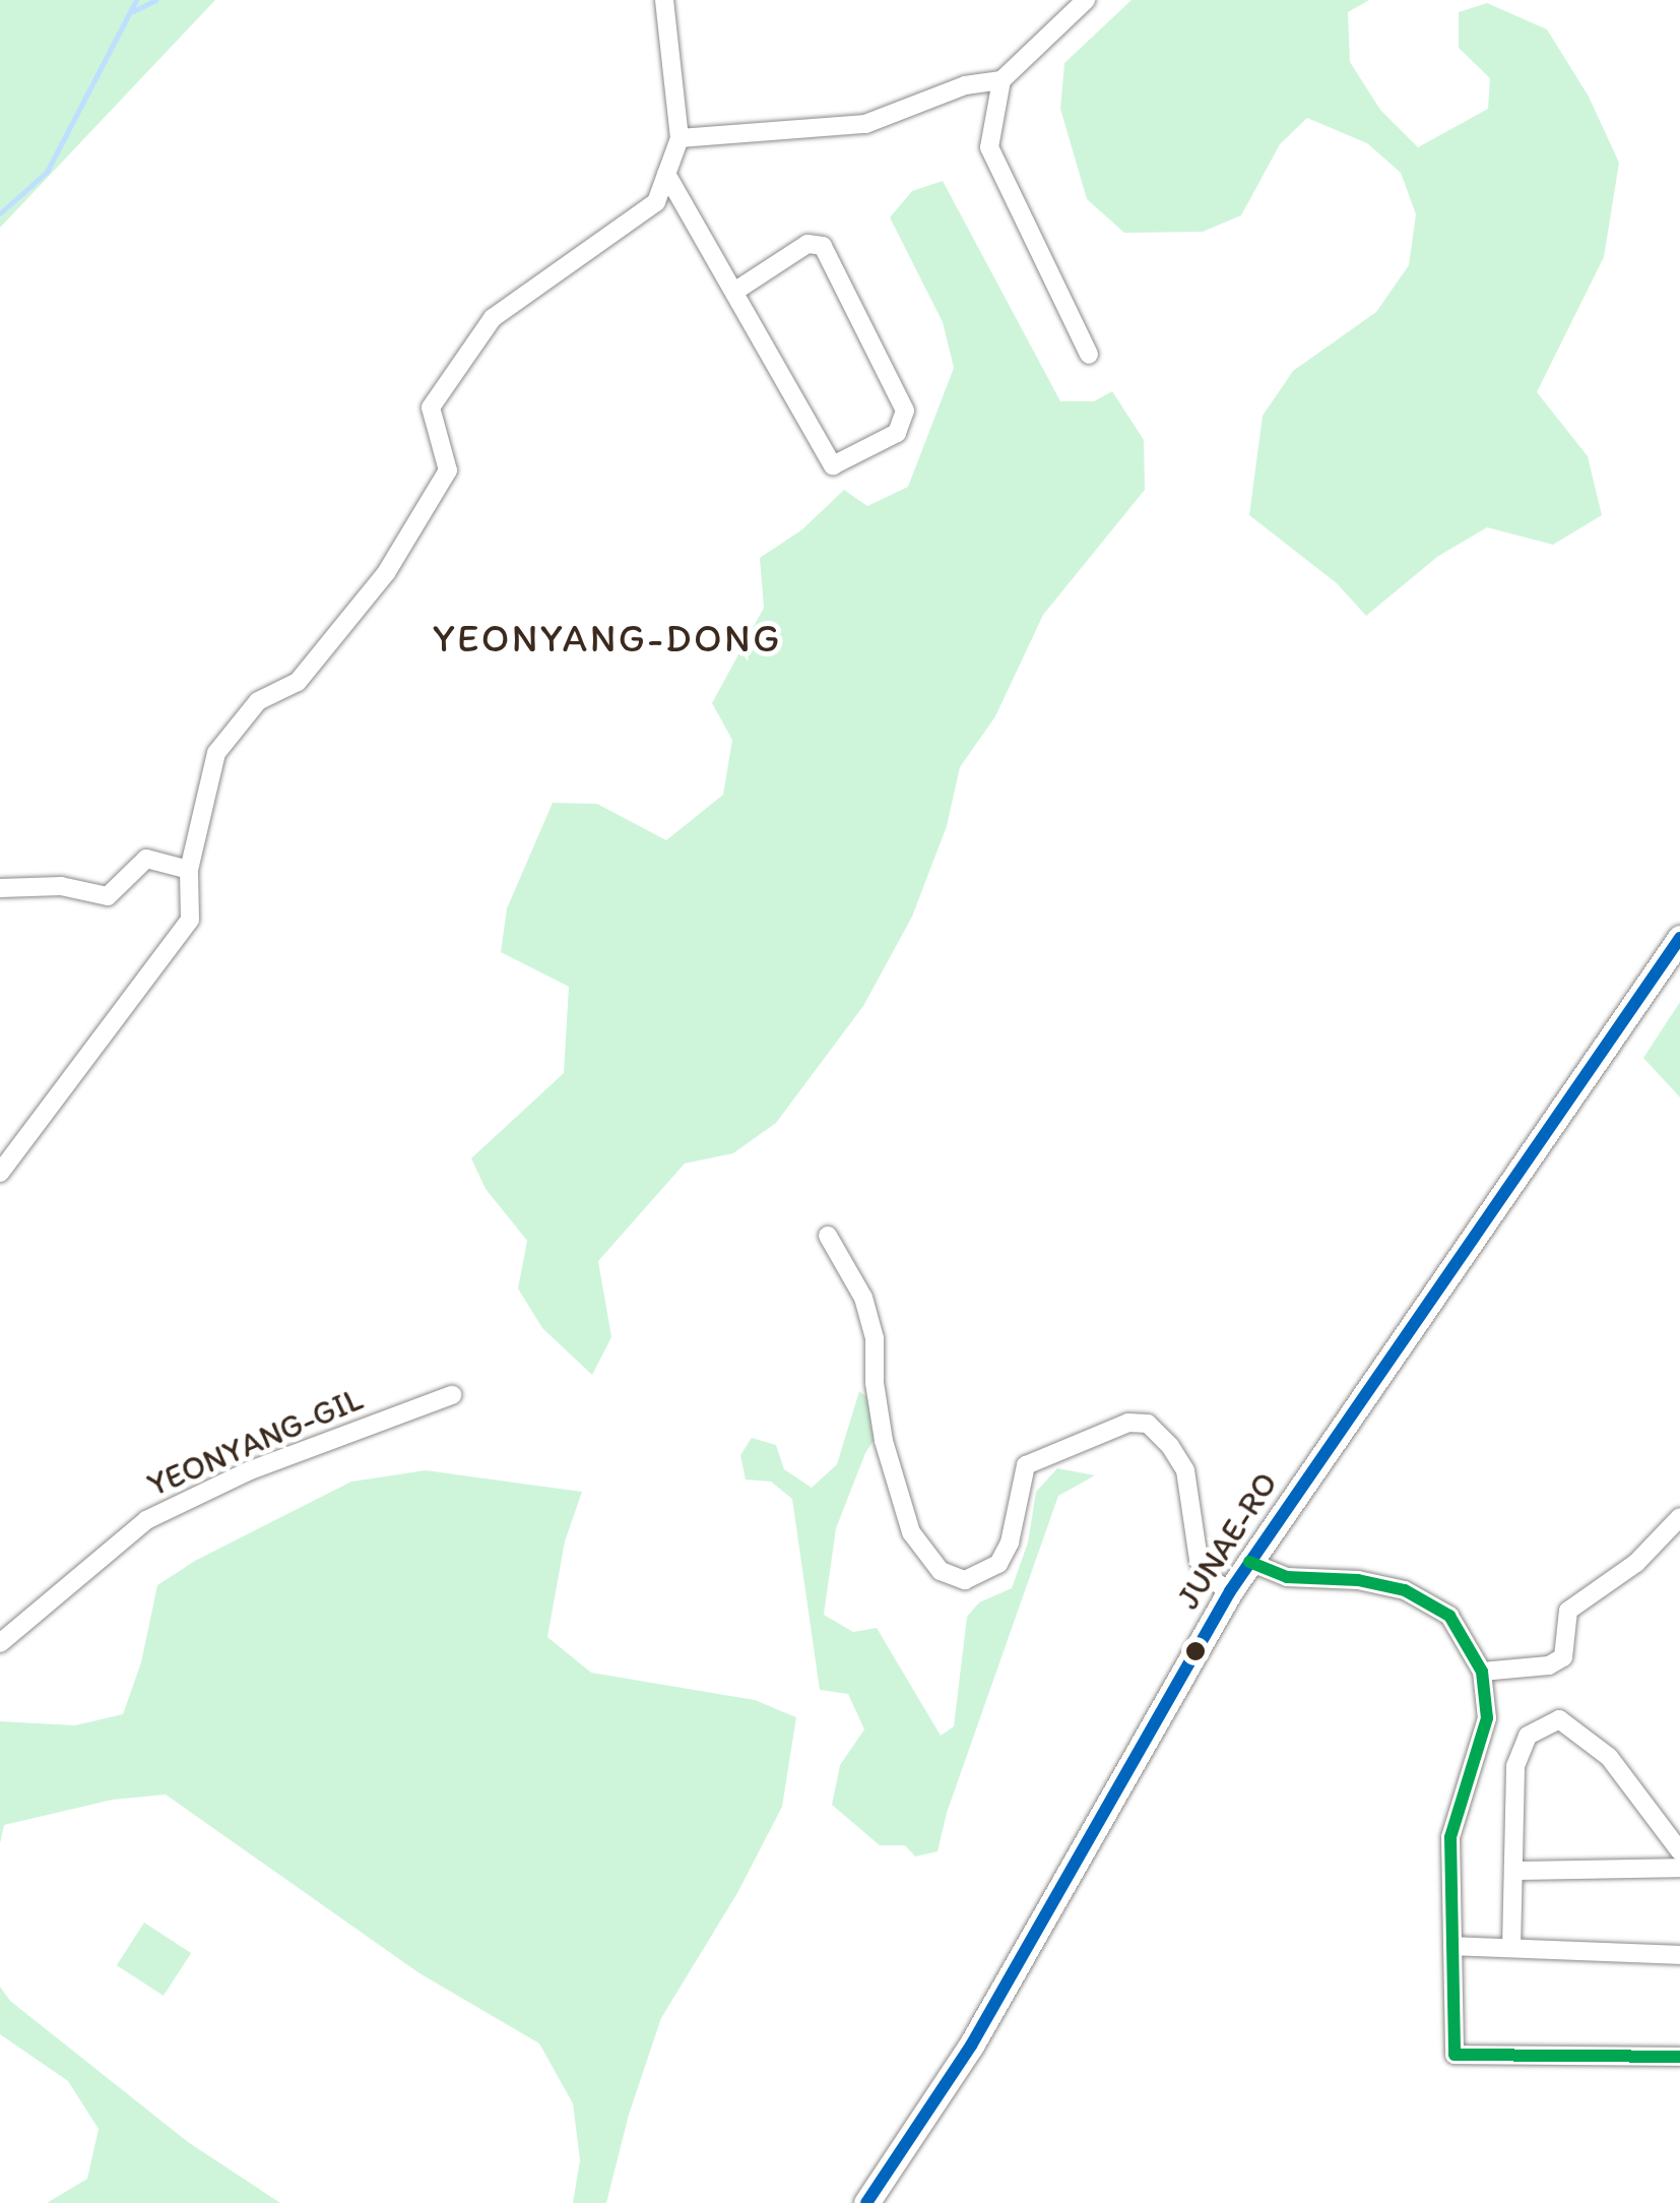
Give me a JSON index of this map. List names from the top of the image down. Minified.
{"streets":{"main road":["JUNAE-RO"],"street":["YEONYANG-GIL"]},"districts":["YEONYANG-DONG"]}
